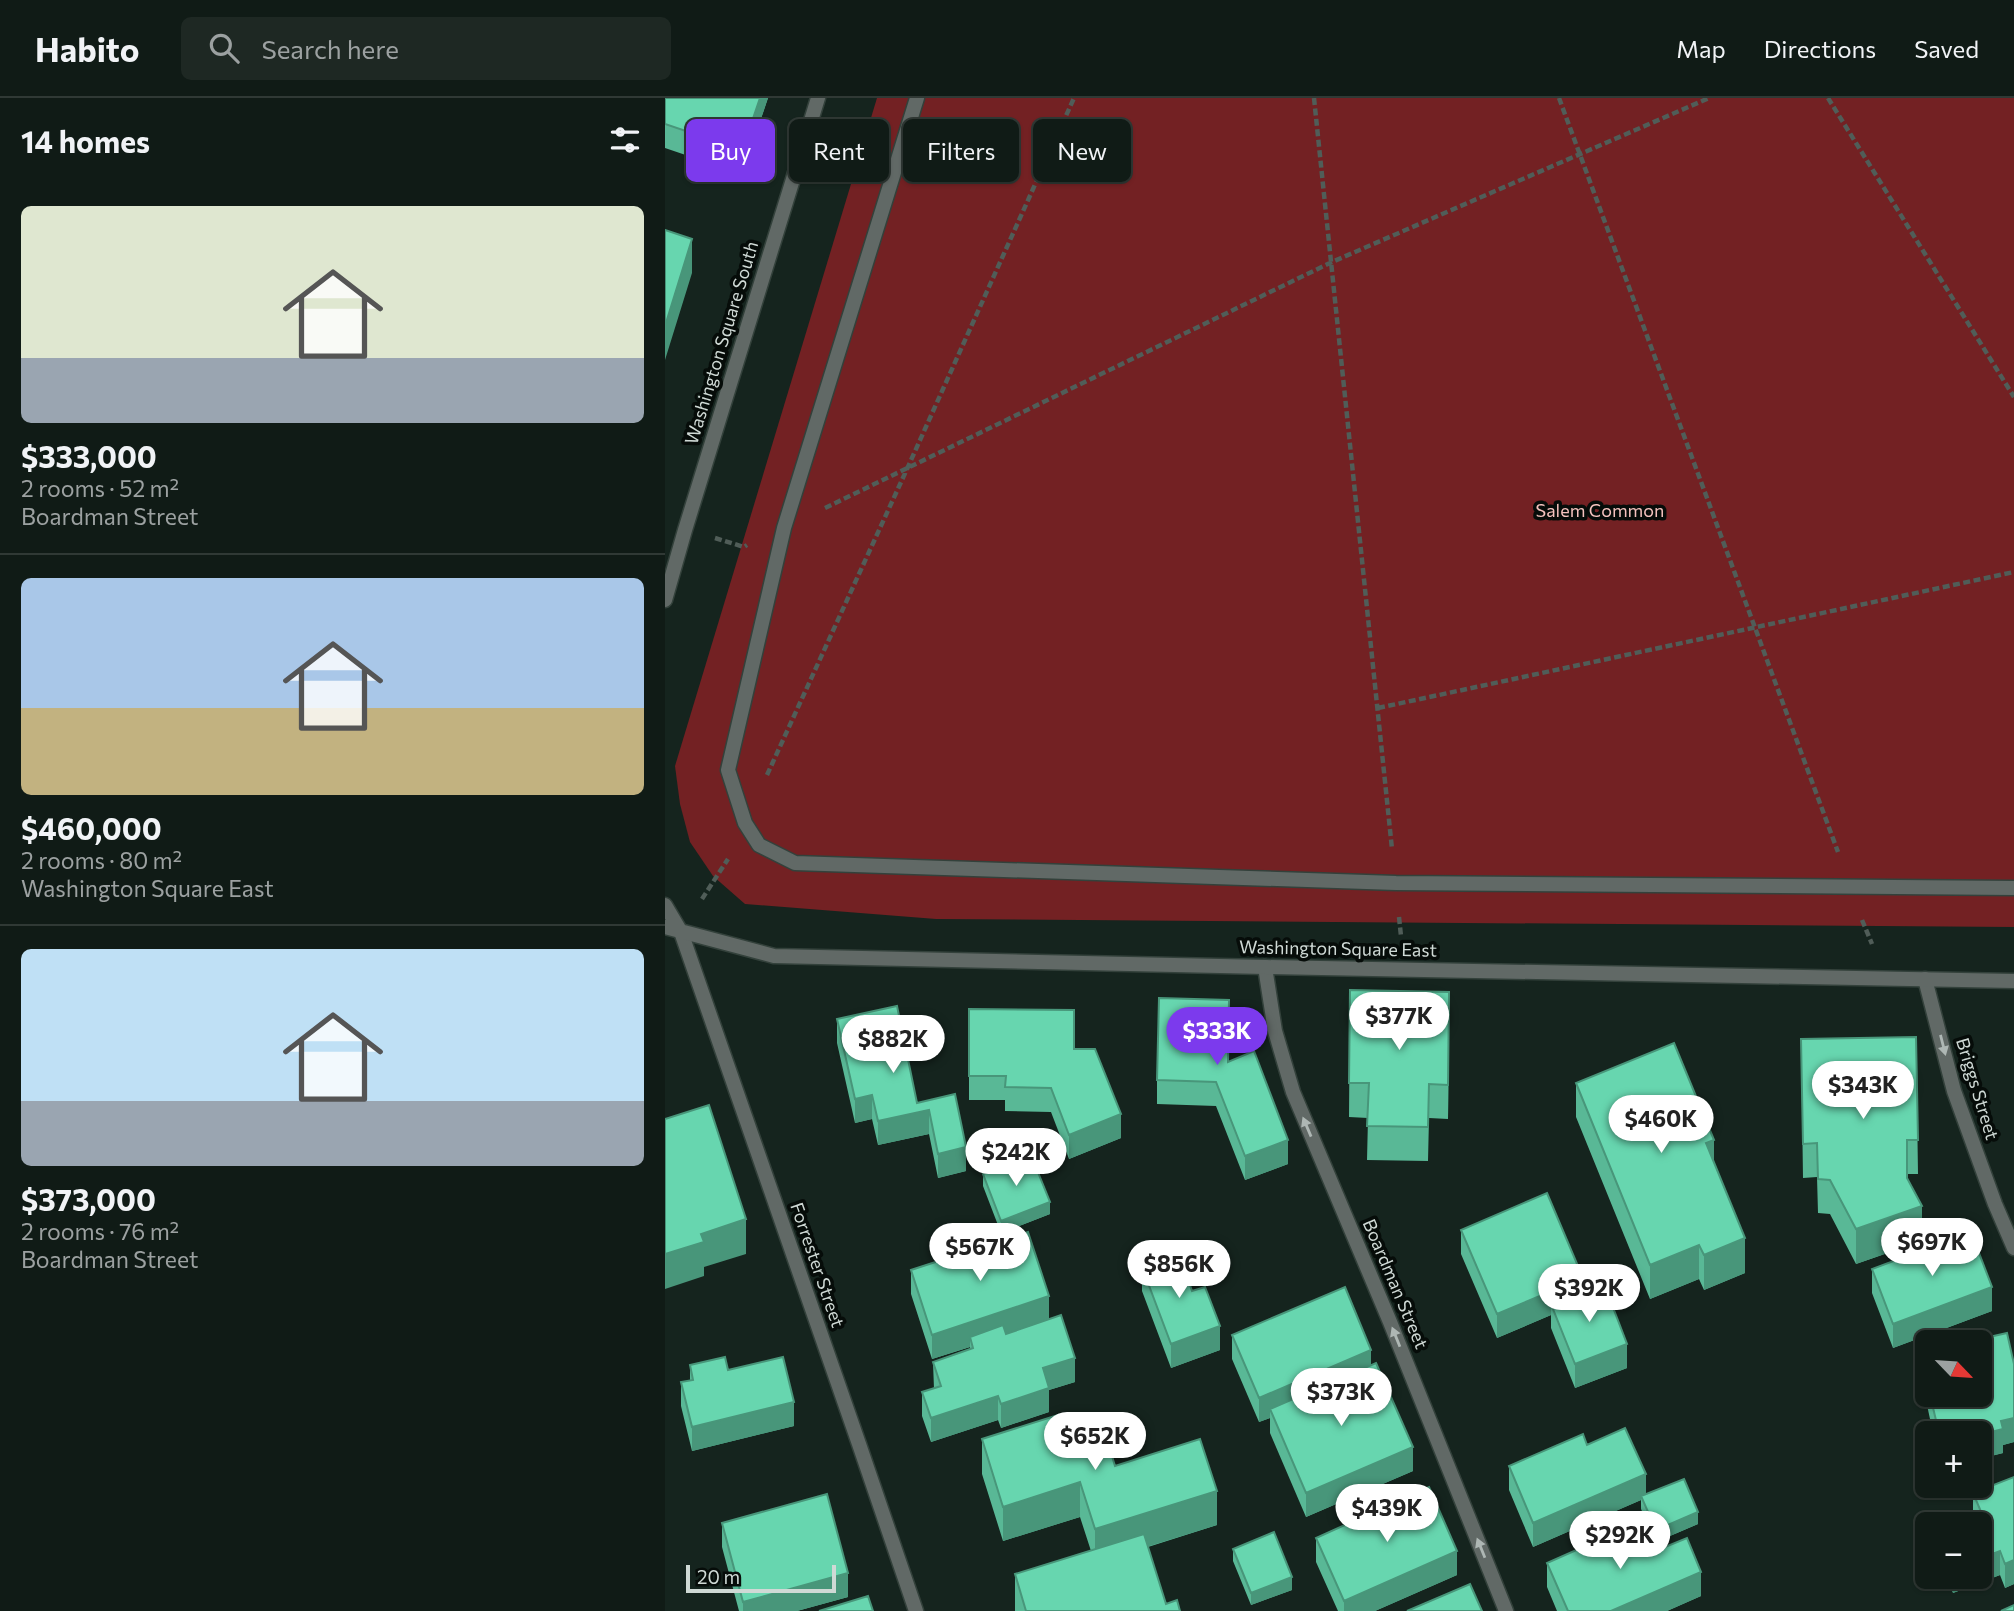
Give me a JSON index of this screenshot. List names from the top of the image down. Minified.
{"streets":{"street":["Washington Square South","Washington Square East","Briggs Street","Forrester Street","Boardman Street"]},"crossings":[["Washington Square East","Briggs Street"],["Washington Square East","Forrester Street"],["Washington Square East","Boardman Street"]],"one_way":["Briggs Street","Boardman Street"],"parks":["Salem Common"],"scale_bar":"20 m","north":"bottom right","page":{"header":"Habito","search":"Search here","nav":["Map","Directions","Saved"],"heading":"14 homes","chip":["Buy","Rent","Filters","New"],"list":[{"name":"$333,000","note":"2 rooms · 52 m² · Boardman Street"},{"name":"$460,000","note":"2 rooms · 80 m² · Washington Square East"},{"name":"$373,000","note":"2 rooms · 76 m² · Boardman Street"}],"price":["$377K","$333K","$882K","$343K","$460K","$242K","$697K","$567K","$856K","$392K","$373K","$652K","$439K","$292K"],"map_buttons":["+","−"],"scale":"20 m"}}
